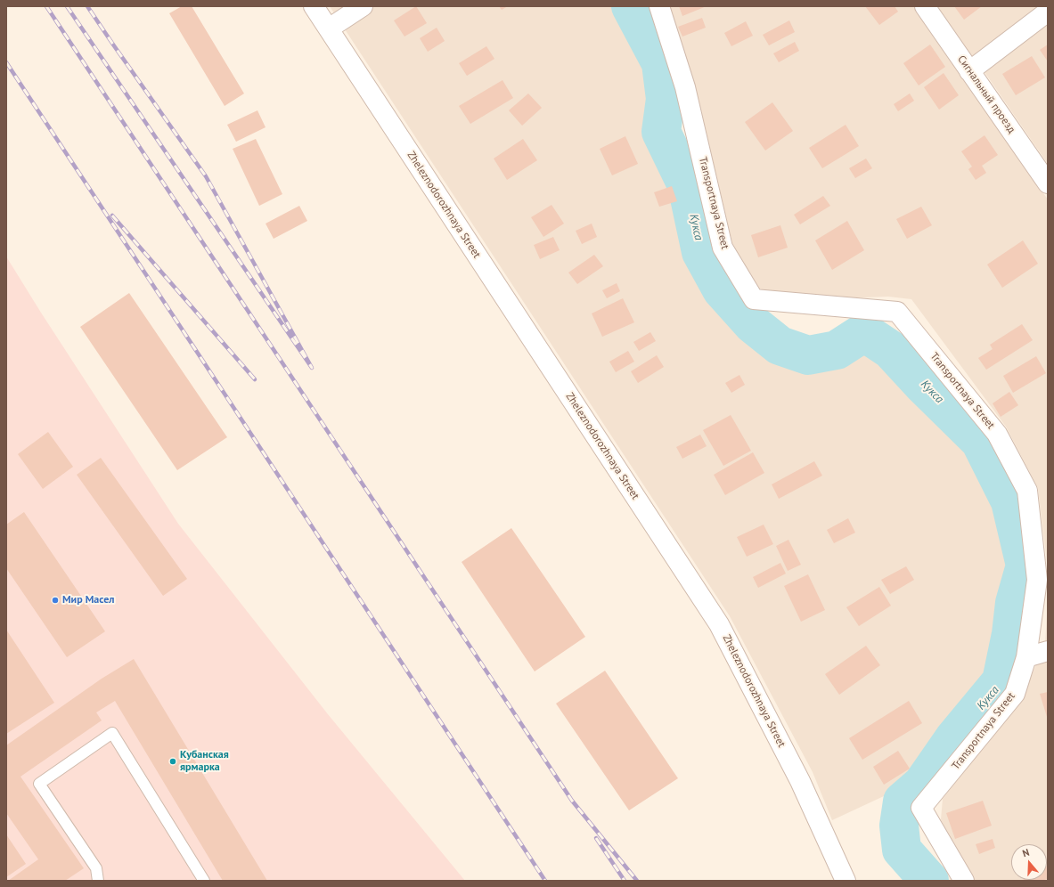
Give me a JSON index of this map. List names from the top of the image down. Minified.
{"streets":{"street":["Сигнальный проезд","Transportnaya Street","Zheleznodorozhnaya Street"]},"water":["Кукса"],"places":["Мир Масел","Кубанская ярмарка"],"north":"top"}
